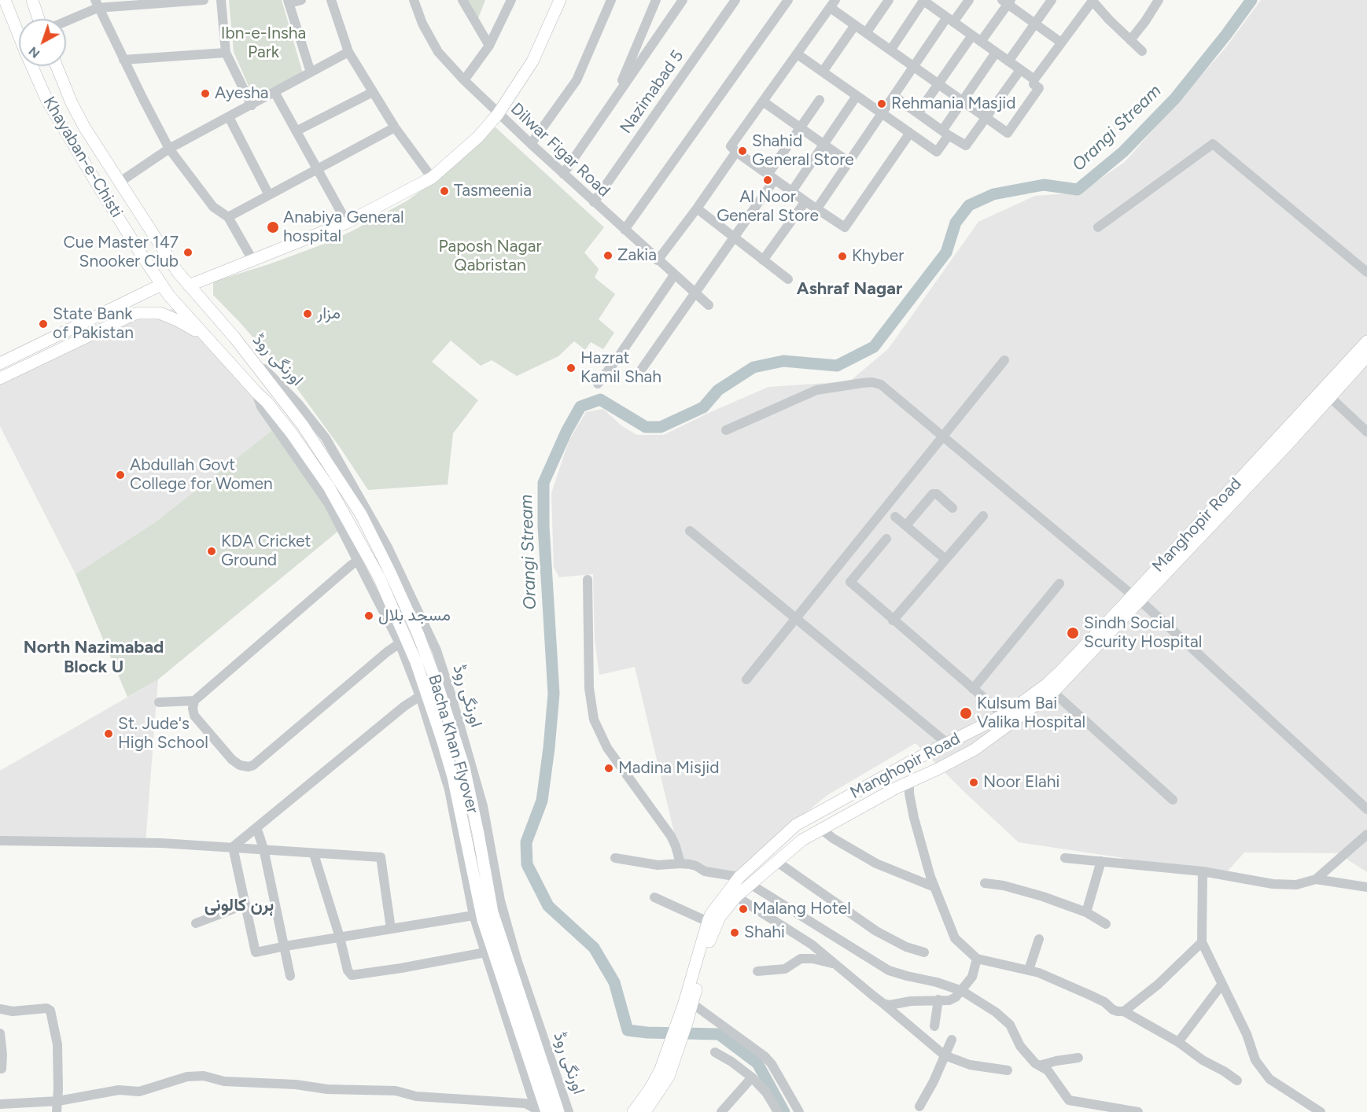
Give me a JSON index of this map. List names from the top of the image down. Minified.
{"streets":{"main road":["Khayaban-e-Chisti","Manghopir Road","Bacha Khan Flyover"],"street":["Nazimabad 5","Dilwar Figar Road","اورنگی روڈ"]},"crossings":[["Nazimabad 5","Dilwar Figar Road"],["Khayaban-e-Chisti","اورنگی روڈ"],["Khayaban-e-Chisti","Bacha Khan Flyover"]],"districts":["Ashraf Nagar","North Nazimabad Block U","ہرن کالونی"],"water":["Orangi Stream"],"parks":["Ibn-e-Insha Park","Paposh Nagar Qabristan"],"places":["Ayesha","Rehmania Masjid","Shahid General Store","Al Noor General Store","Tasmeenia","Anabiya General hospital","Cue Master 147 Snooker Club","Zakia","Khyber","مزار","State Bank of Pakistan","Hazrat Kamil Shah","Abdullah Govt College for Women","KDA Cricket Ground","مسجد بلال","Sindh Social Scurity Hospital","Kulsum Bai Valika Hospital","St. Jude's High School","Madina Misjid","Noor Elahi","Malang Hotel","Shahi"],"north":"bottom left"}
